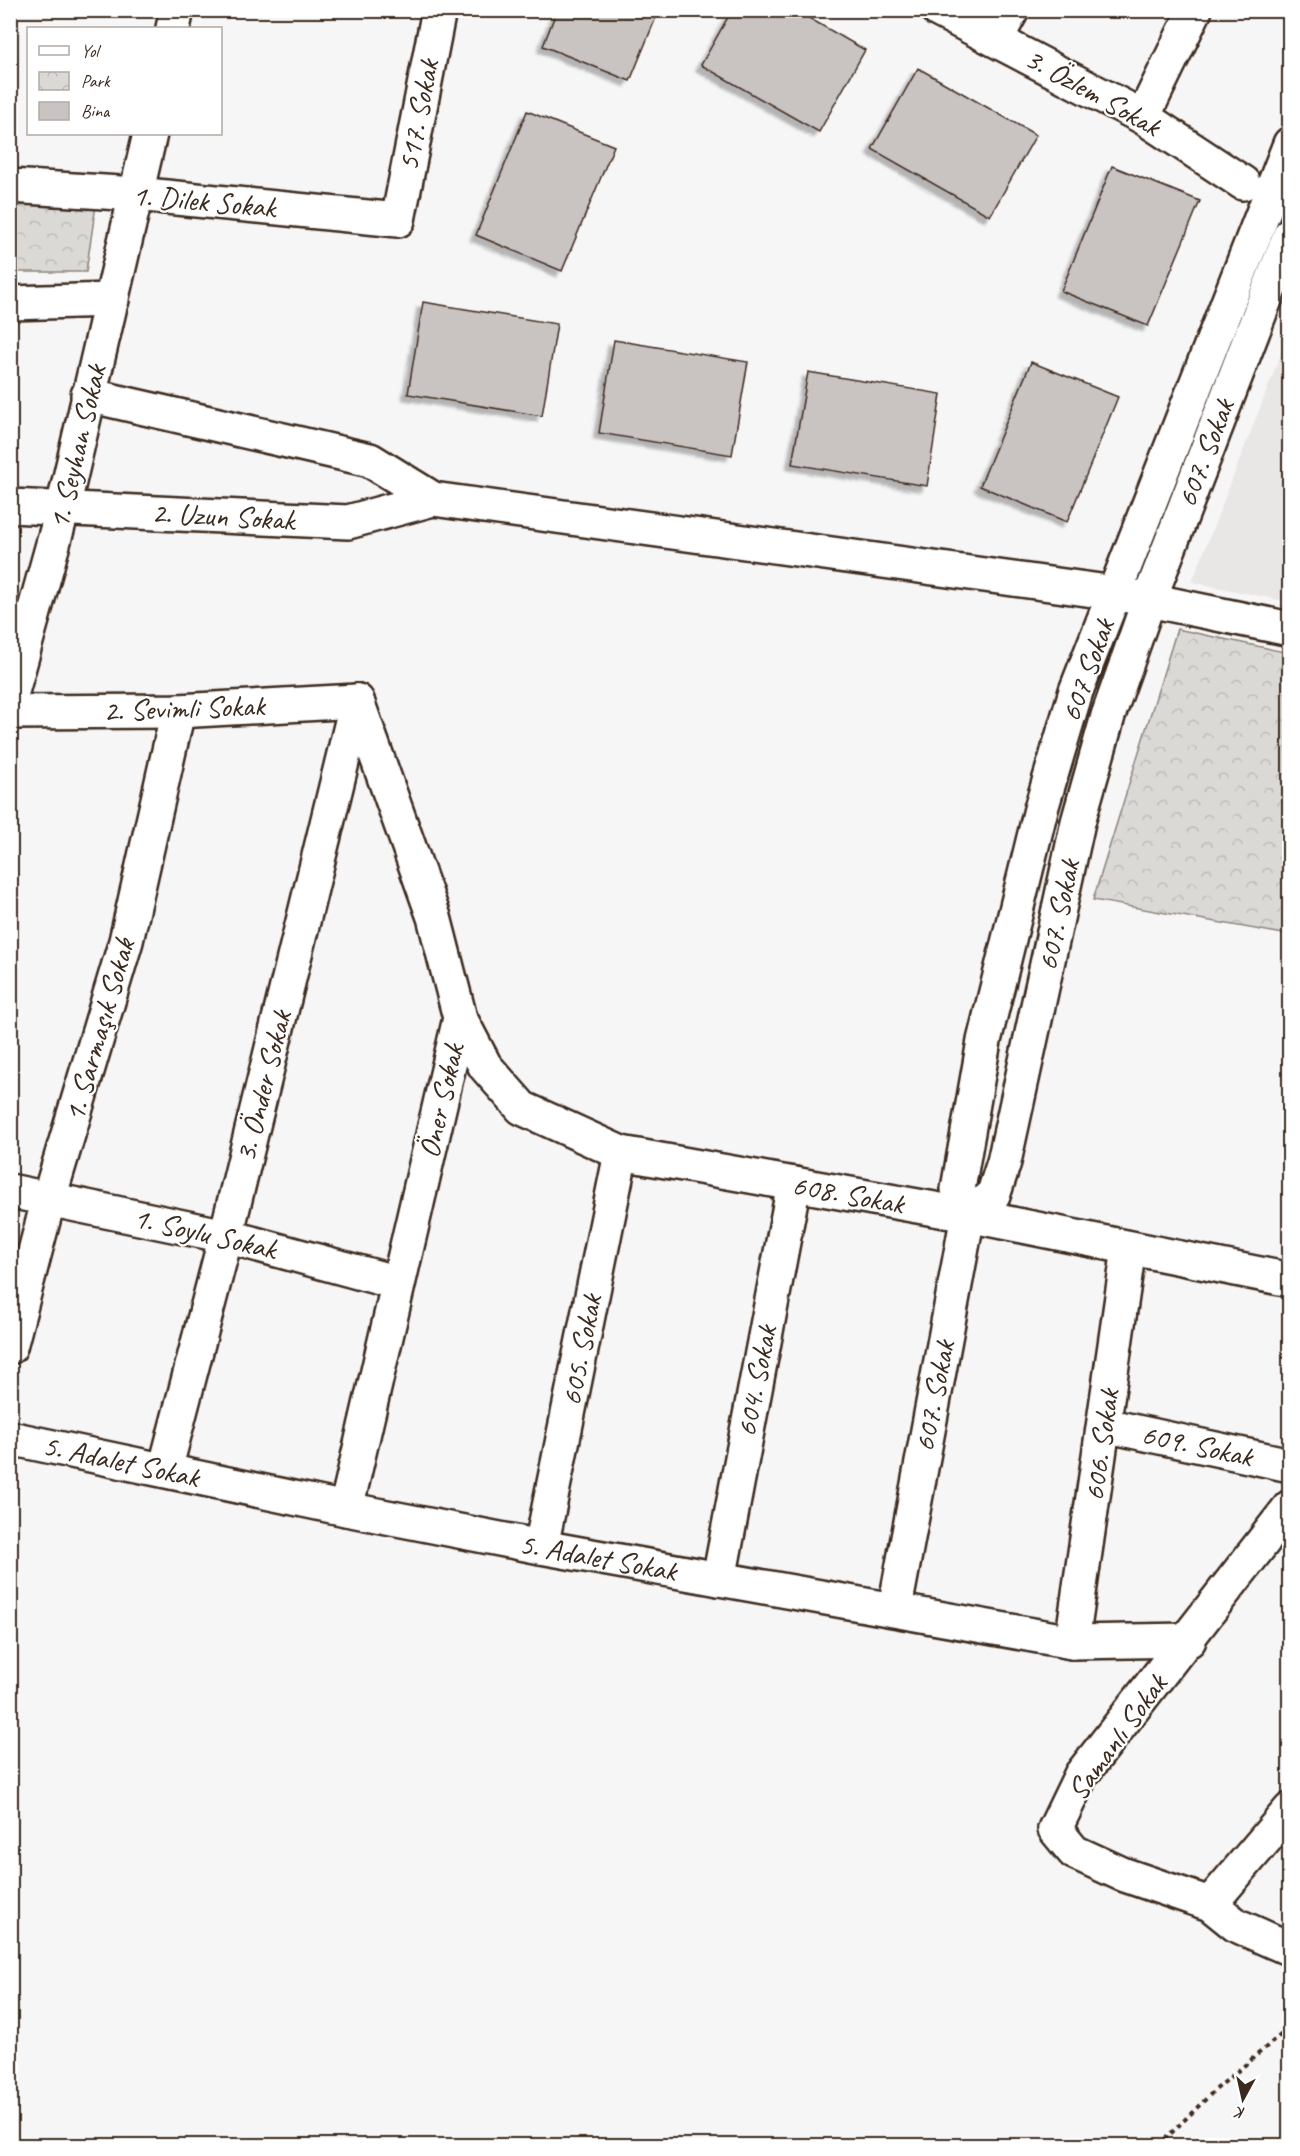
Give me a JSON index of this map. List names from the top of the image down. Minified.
{"streets":{"street":["3. Özlem Sokak","517. Sokak","1. Dilek Sokak","1. Seyhan Sokak","607. Sokak","2. Uzun Sokak","607 Sokak","2. Sevimli Sokak","1. Sarmaşık Sokak","3. Önder Sokak","Öner Sokak","608. Sokak","1. Soylu Sokak","605. Sokak","604. Sokak","606. Sokak","609. Sokak","5. Adalet Sokak","Samanlı Sokak"]},"crossings":[["517. Sokak","1. Dilek Sokak"],["1. Dilek Sokak","1. Seyhan Sokak"],["1. Seyhan Sokak","2. Uzun Sokak"],["607. Sokak","607 Sokak"],["607. Sokak","608. Sokak"],["607. Sokak","5. Adalet Sokak"],["607 Sokak","608. Sokak"],["2. Sevimli Sokak","1. Sarmaşık Sokak"],["2. Sevimli Sokak","3. Önder Sokak"],["2. Sevimli Sokak","Öner Sokak"],["1. Sarmaşık Sokak","1. Soylu Sokak"],["3. Önder Sokak","Öner Sokak"],["3. Önder Sokak","1. Soylu Sokak"],["3. Önder Sokak","5. Adalet Sokak"],["Öner Sokak","608. Sokak"],["Öner Sokak","1. Soylu Sokak"],["Öner Sokak","5. Adalet Sokak"],["608. Sokak","605. Sokak"],["608. Sokak","604. Sokak"],["608. Sokak","606. Sokak"],["605. Sokak","5. Adalet Sokak"],["604. Sokak","5. Adalet Sokak"],["606. Sokak","609. Sokak"],["606. Sokak","5. Adalet Sokak"],["5. Adalet Sokak","Samanlı Sokak"]],"legend":["Yol","Park","Bina"],"north":"bottom"}
